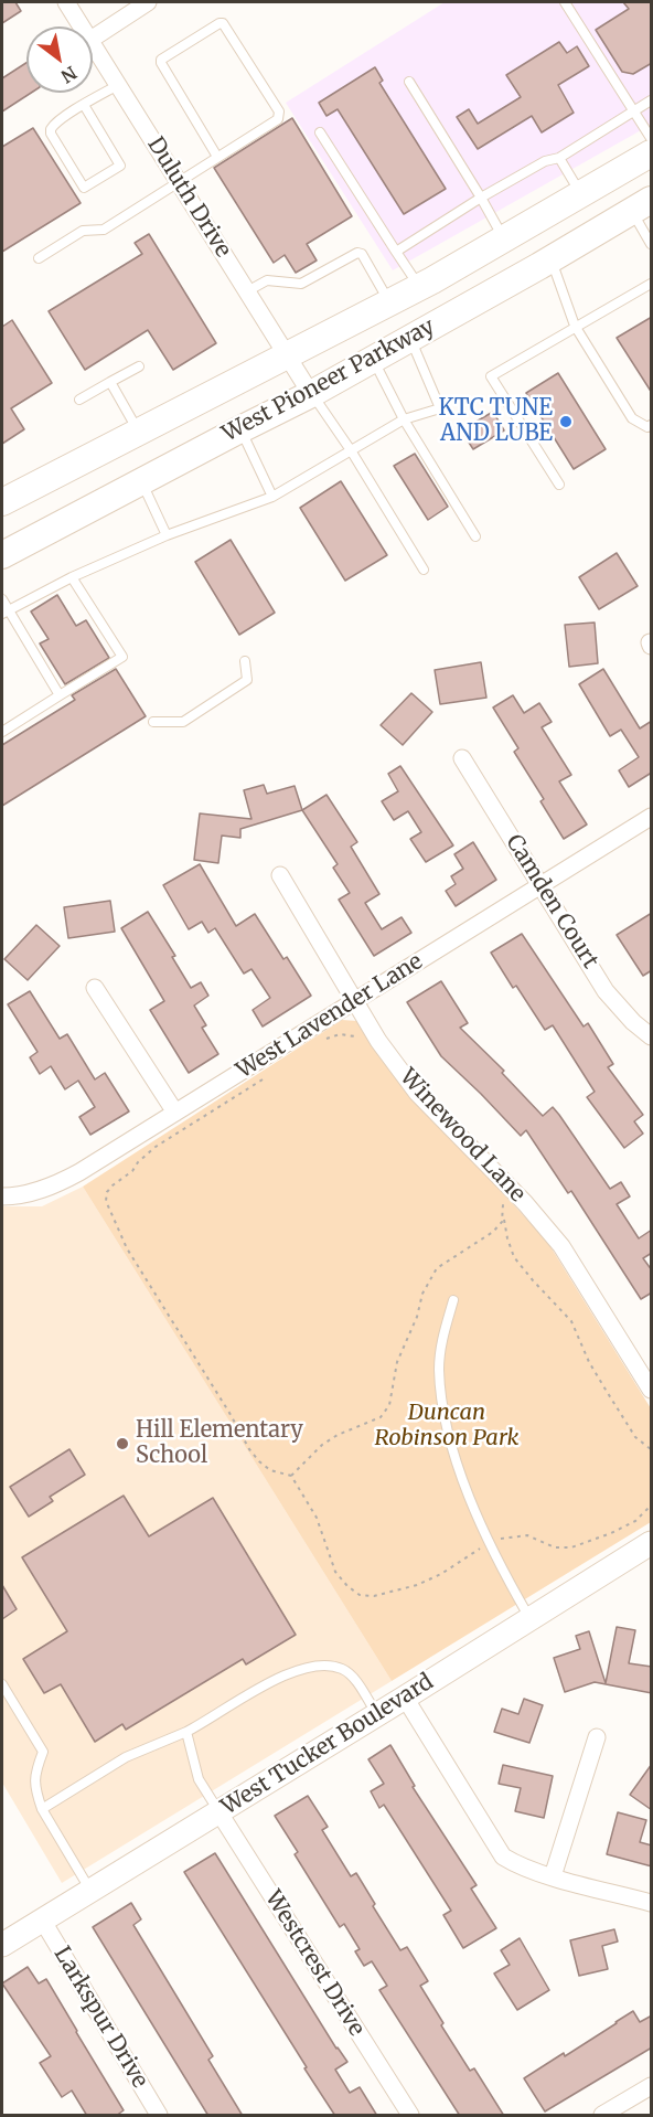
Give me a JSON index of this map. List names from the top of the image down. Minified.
{"streets":{"main road":["West Pioneer Parkway"],"street":["Duluth Drive","Camden Court","West Lavender Lane","Winewood Lane","West Tucker Boulevard","Westcrest Drive","Larkspur Drive"]},"crossings":[["Duluth Drive","West Pioneer Parkway"],["Camden Court","West Lavender Lane"],["West Lavender Lane","Winewood Lane"],["West Tucker Boulevard","Westcrest Drive"],["West Tucker Boulevard","Larkspur Drive"]],"parks":["Duncan Robinson Park"],"places":["KTC TUNE AND LUBE","Hill Elementary School"],"north":"bottom right"}
